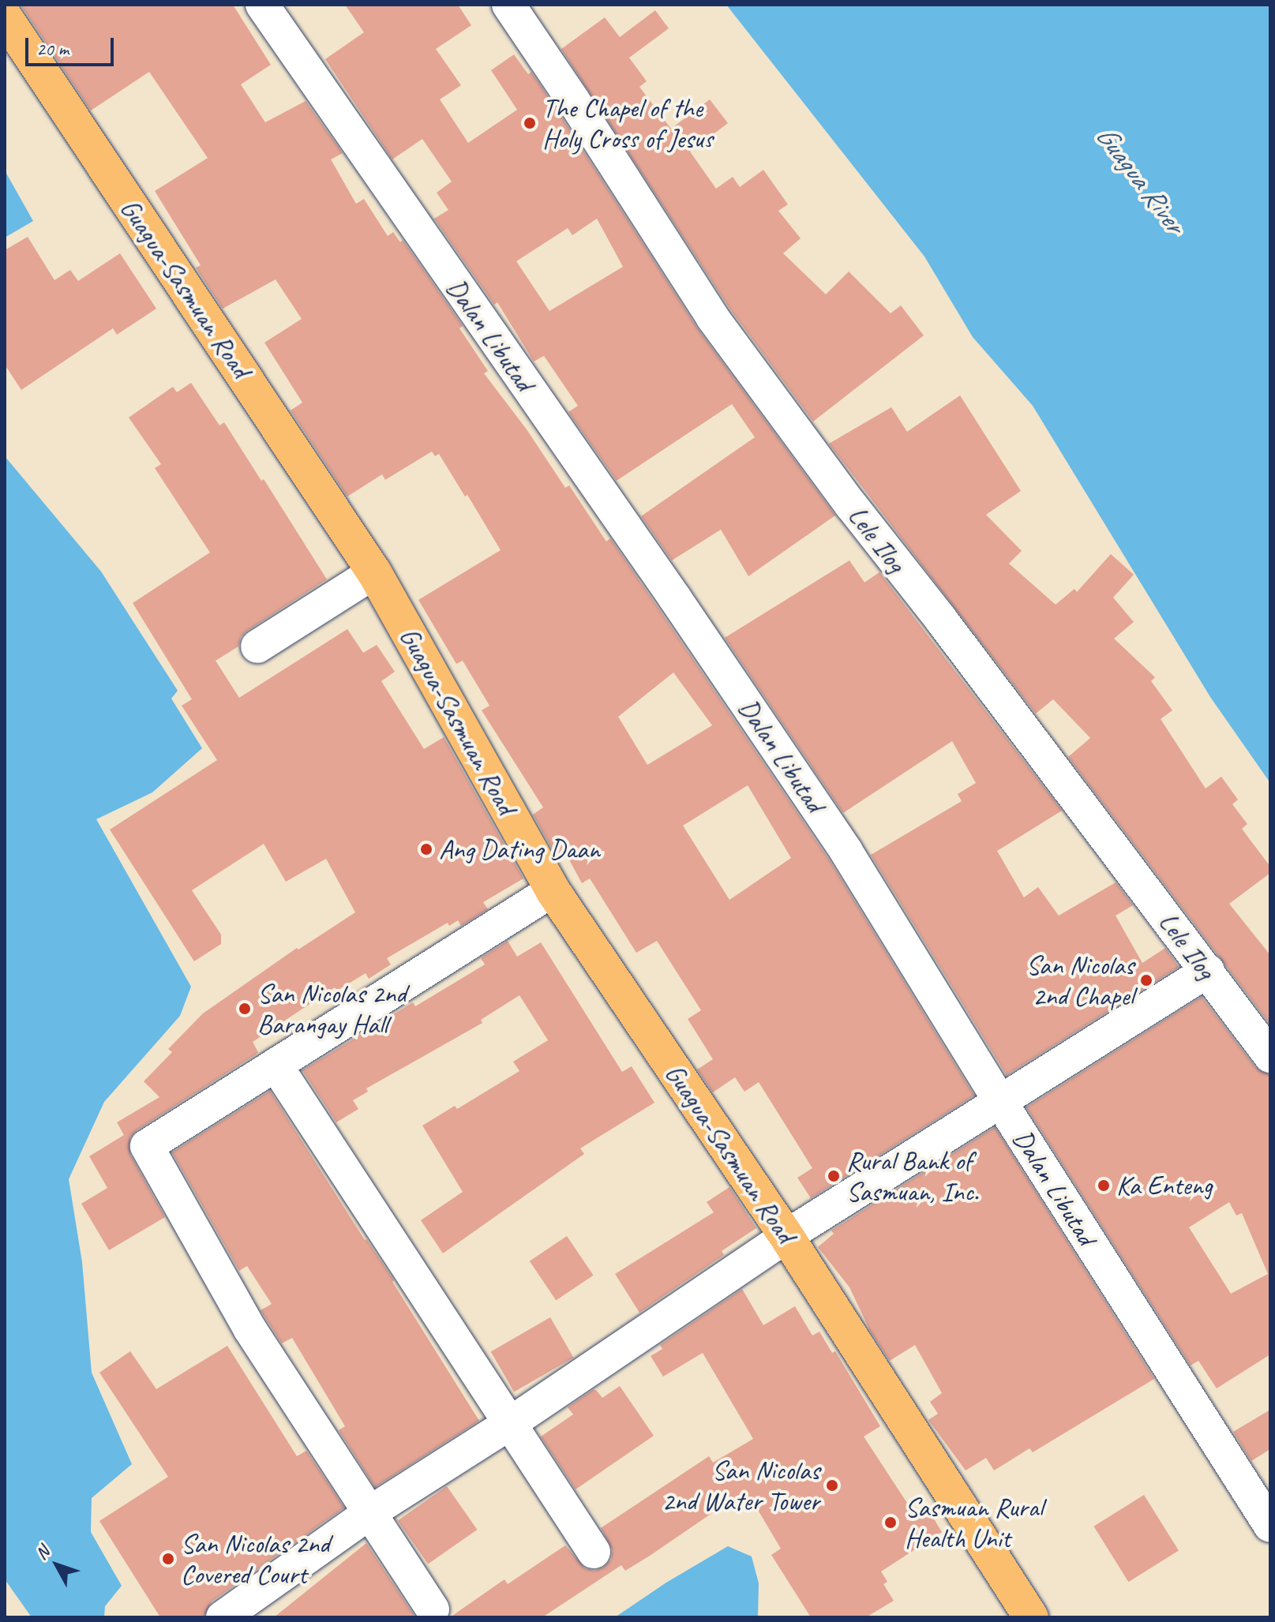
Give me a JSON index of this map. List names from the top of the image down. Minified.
{"streets":{"main road":["Guagua-Sasmuan Road"],"street":["Dalan Libutad","Lele Ilog"]},"water":["Guagua River"],"places":["The Chapel of the Holy Cross of Jesus","Ang Dating Daan","San Nicolas 2nd Chapel","San Nicolas 2nd Barangay Hall","Rural Bank of Sasmuan, Inc.","Ka Enteng","San Nicolas 2nd Water Tower","Sasmuan Rural Health Unit","San Nicolas 2nd Covered Court"],"scale_bar":"20 m","north":"top left"}
